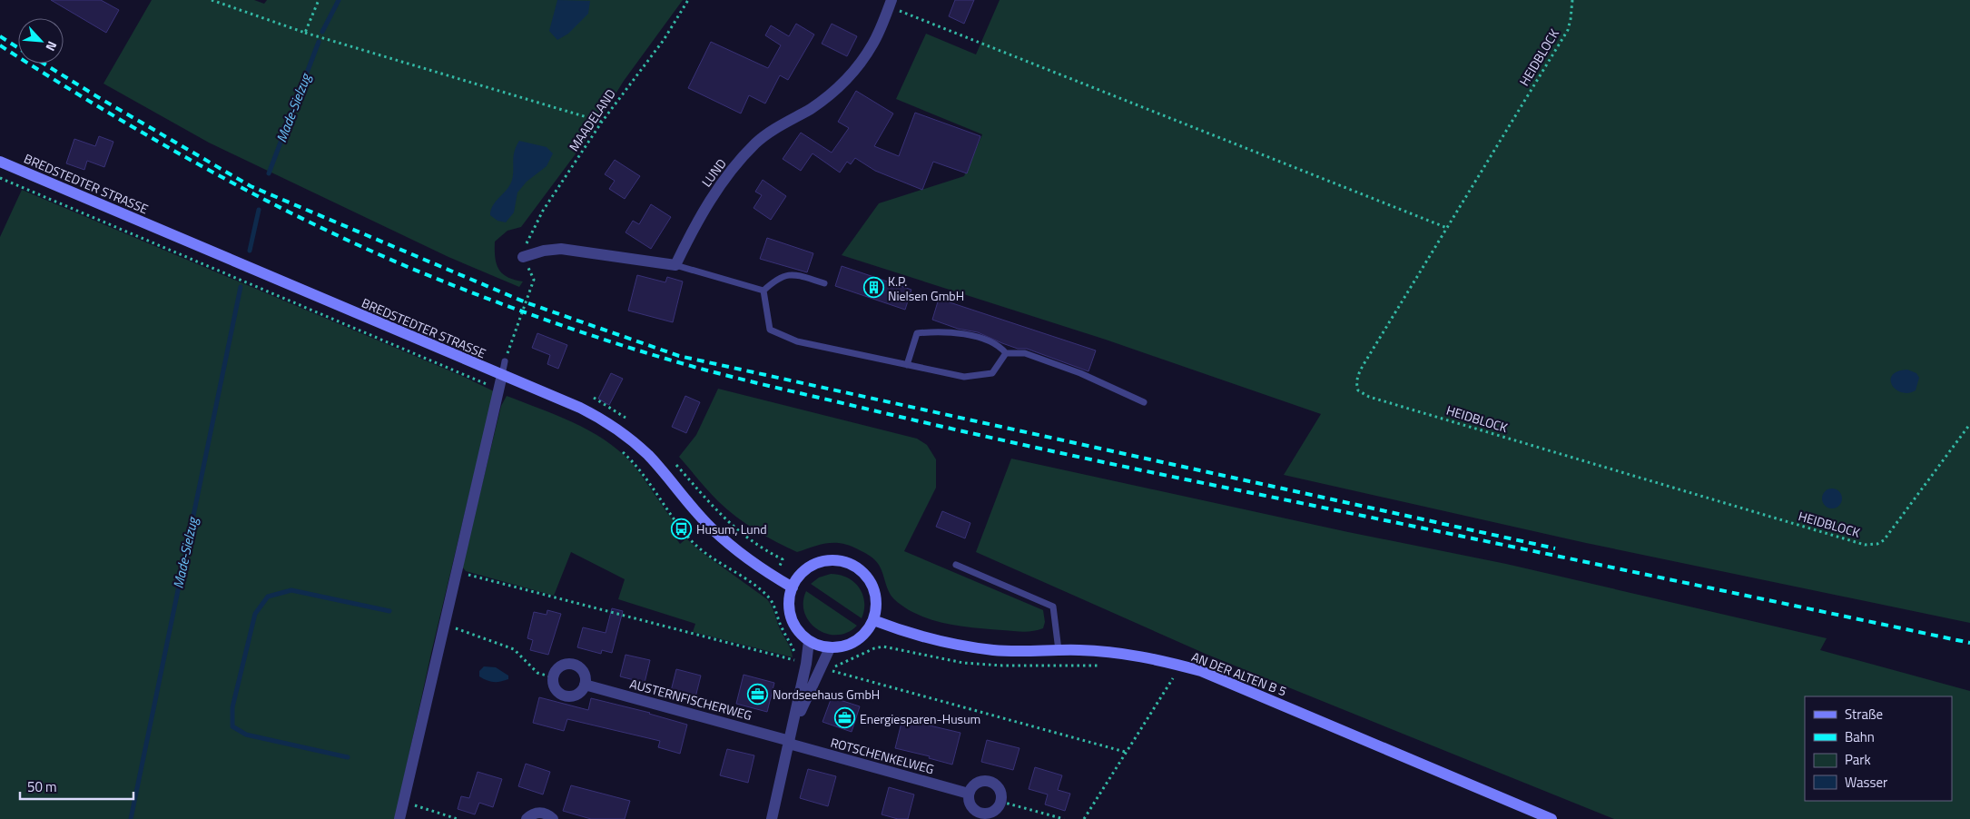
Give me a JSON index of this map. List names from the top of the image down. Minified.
{"streets":{"main road":["BREDSTEDTER STRASSE","AN DER ALTEN B 5"],"street":["LUND","AUSTERNFISCHERWEG","ROTSCHENKELWEG"],"path":["HEIDBLOCK","MAADELAND"]},"crossings":[["BREDSTEDTER STRASSE","AN DER ALTEN B 5"],["AUSTERNFISCHERWEG","ROTSCHENKELWEG"]],"water":["Made-Sielzug"],"places":{"building":["K.P. Nielsen GmbH"],"bus stop":["Husum, Lund"],"office":["Nordseehaus GmbH","Energiesparen-Husum"]},"legend":["Straße","Bahn","Park","Wasser"],"scale_bar":"50 m","north":"bottom right"}
